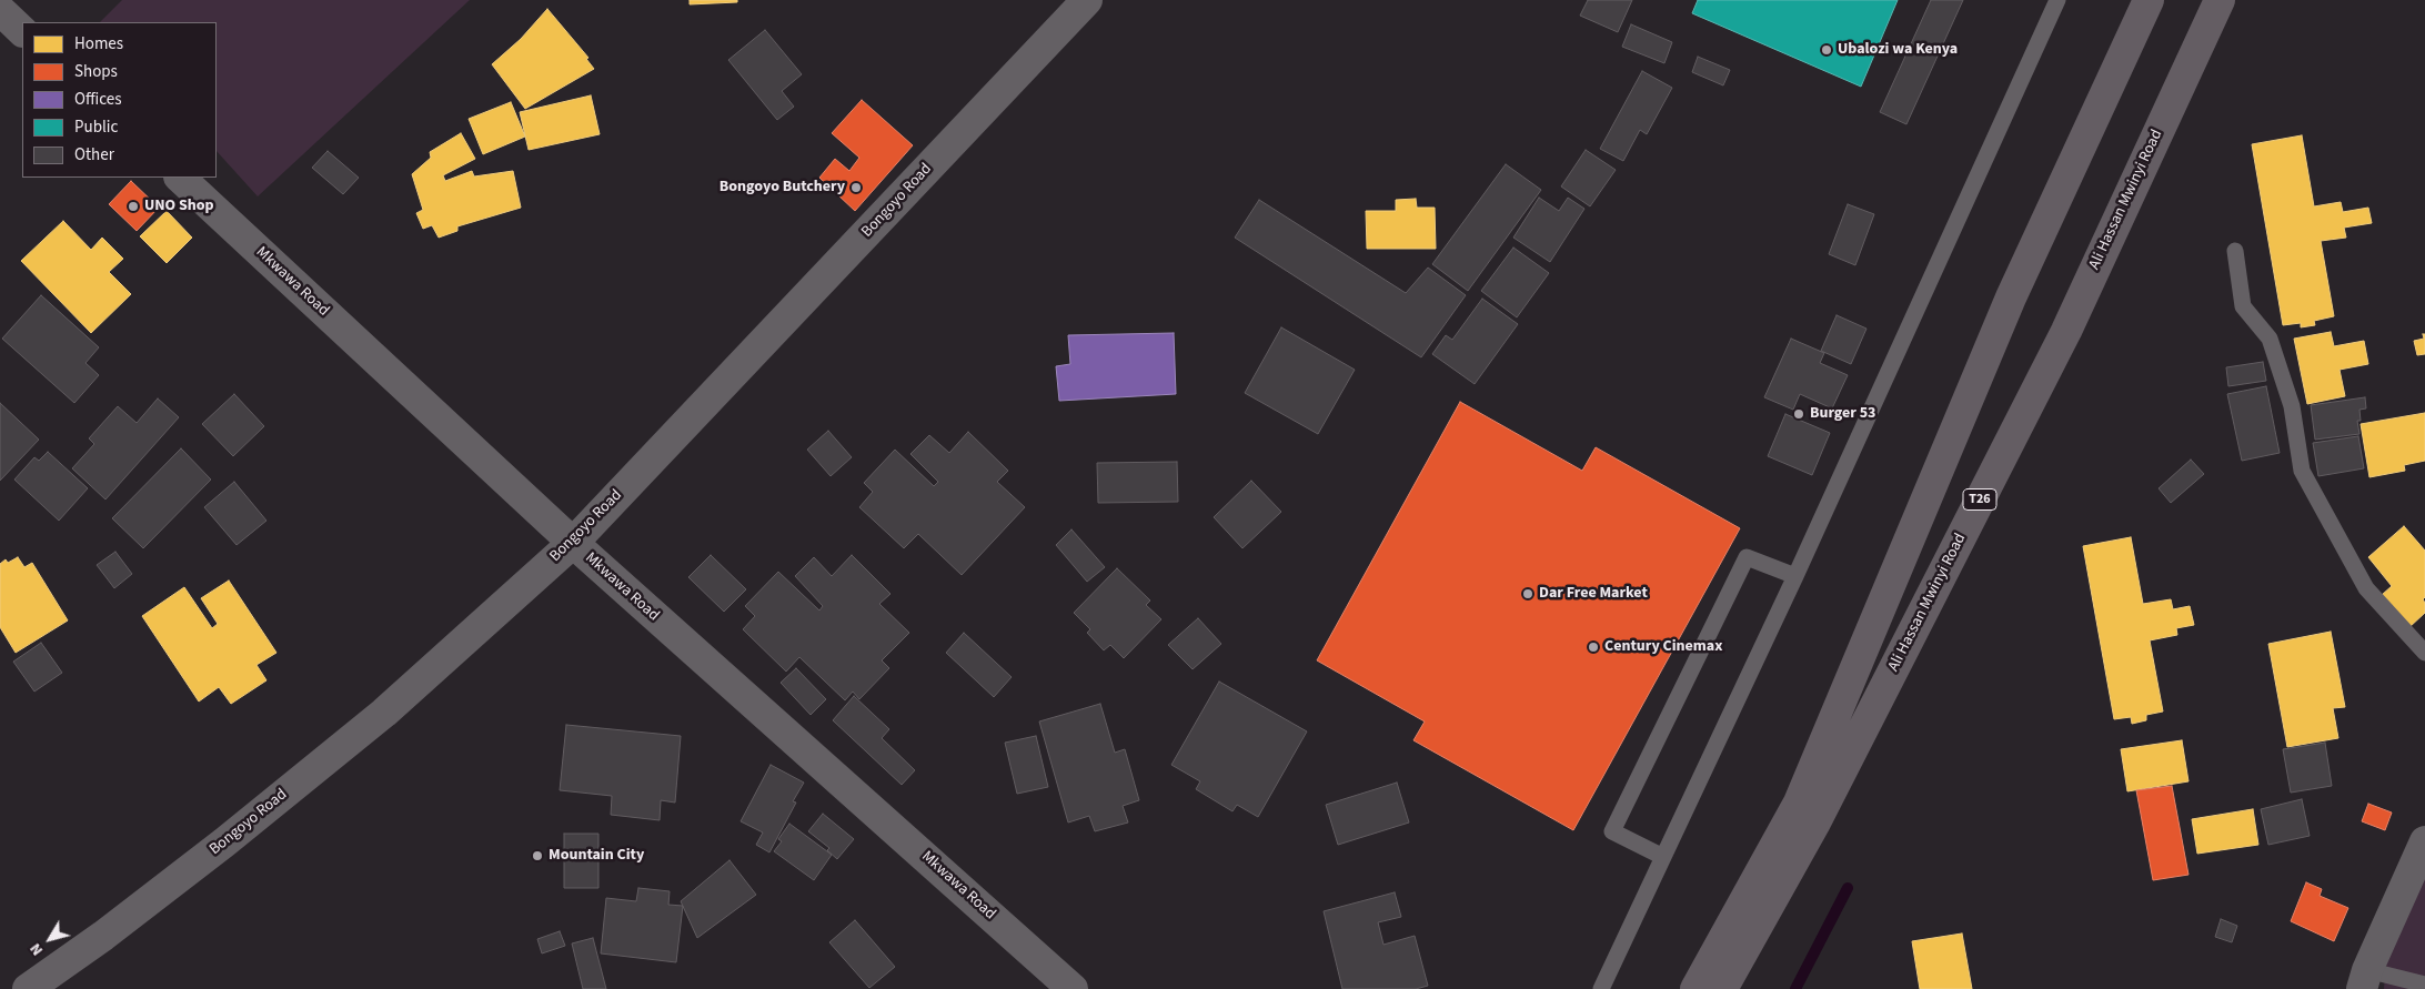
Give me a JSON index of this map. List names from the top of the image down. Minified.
{"streets":{"highway":["Ali Hassan Mwinyi Road","T26"],"street":["Bongoyo Road","Mkwawa Road"]},"crossings":[["Bongoyo Road","Mkwawa Road"]],"places":["Ubalozi wa Kenya","Bongoyo Butchery","UNO Shop","Burger 53","Dar Free Market","Century Cinemax","Mountain City"],"legend":["Homes","Shops","Offices","Public","Other"],"north":"bottom left"}
